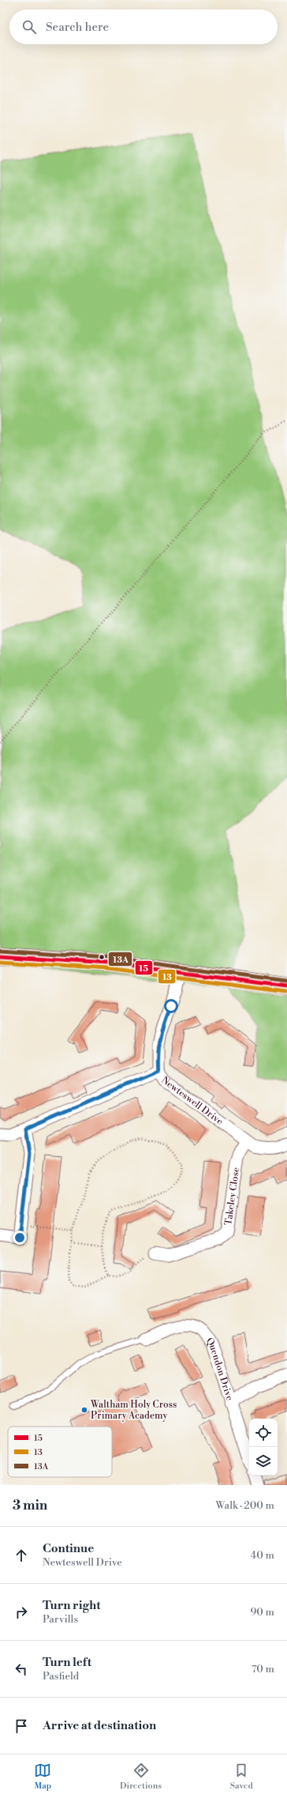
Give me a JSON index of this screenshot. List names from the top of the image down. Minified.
{"streets":{"street":["Newteswell Drive","Takeley Close","Quendon Drive"]},"crossings":[["Newteswell Drive","Takeley Close"]],"places":["Waltham Holy Cross Primary Academy"],"lines":["transit line 13A","transit line 15","transit line 13"],"legend":["15","13","13A"],"page":{"search":"Search here","heading":["3 min","Walk · 200 m"],"list":[["Continue","Newteswell Drive","40 m"],["Turn right","Parvills","90 m"],["Turn left","Pasfield","70 m"],"Arrive at destination"],"nav":["Map","Directions","Saved"]}}
